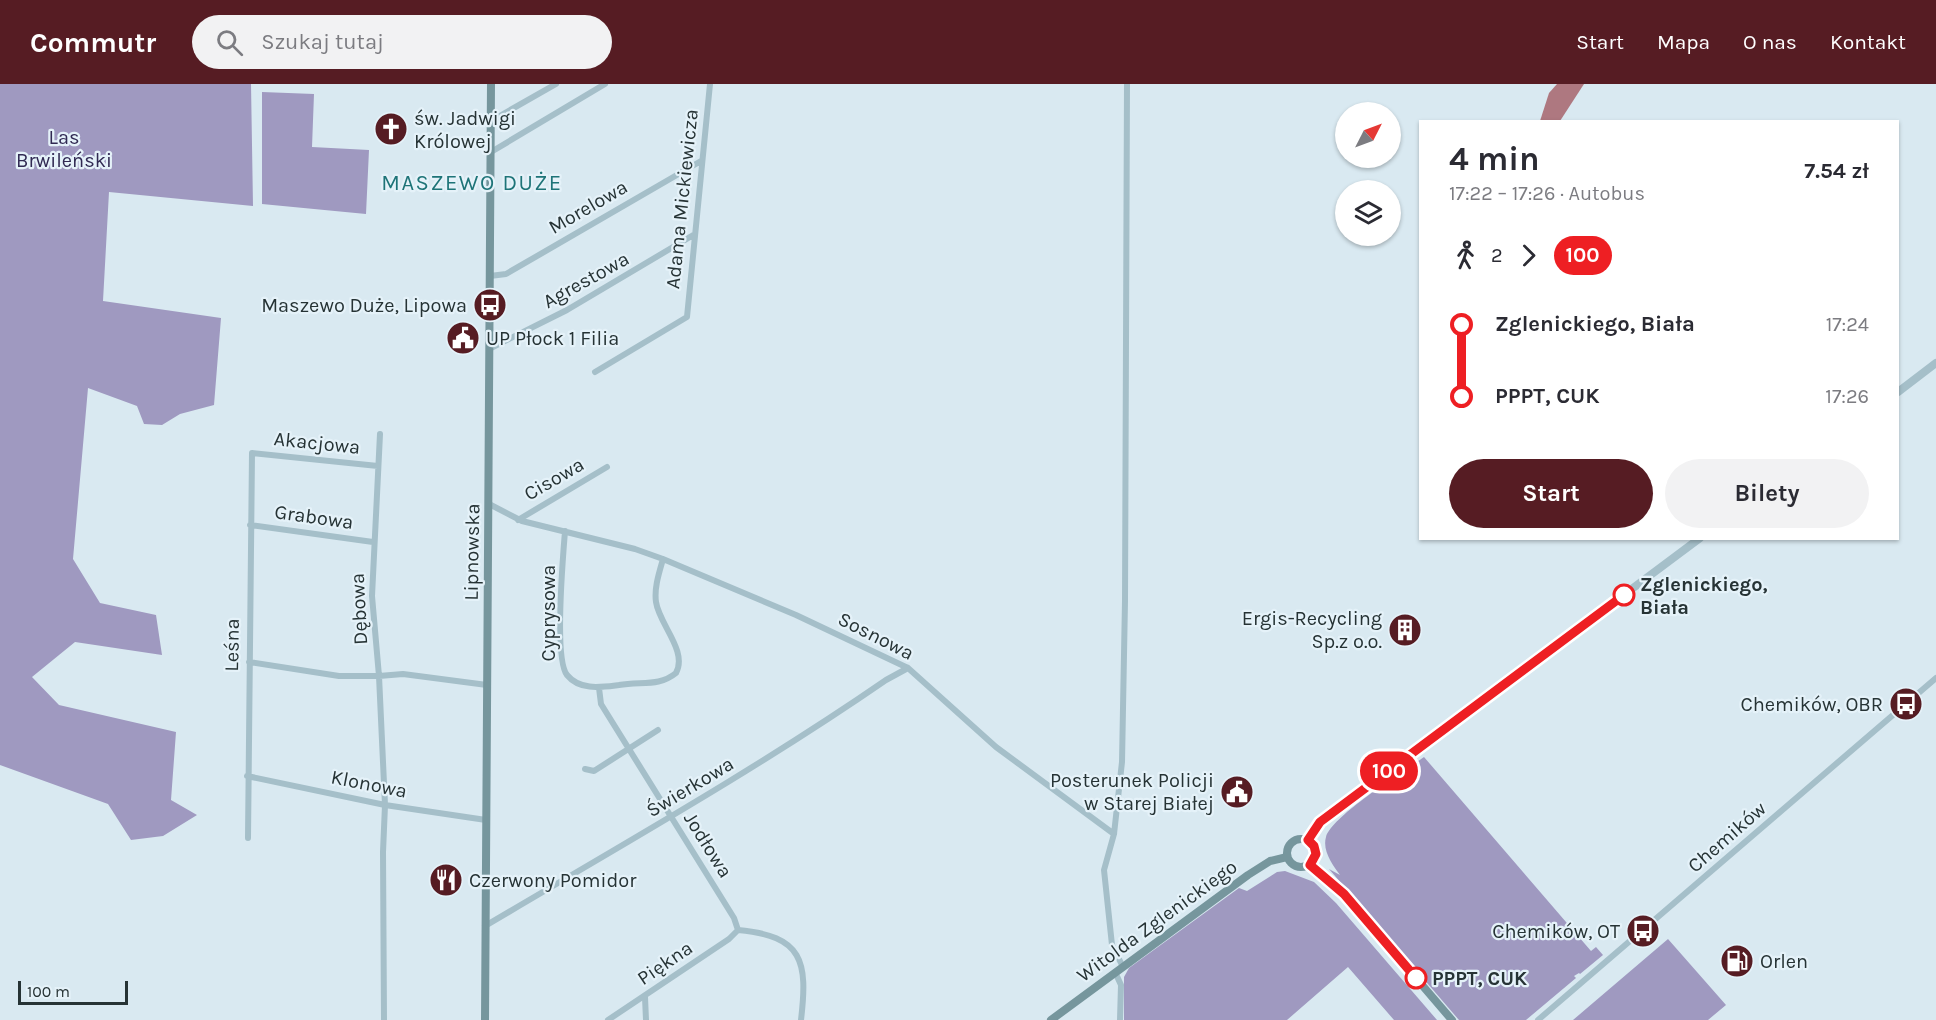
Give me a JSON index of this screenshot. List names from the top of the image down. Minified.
{"streets":{"main road":["Lipnowska","Witolda Zglenickiego"],"street":["Adama Mickiewicza","Morelowa","Agrestowa","Akacjowa","Cisowa","Grabowa","Dębowa","Cyprysowa","Sosnowa","Leśna","Klonowa","Świerkowa","Chemików","Jodłowa","Piękna"]},"crossings":[["Adama Mickiewicza","Morelowa"],["Adama Mickiewicza","Agrestowa"],["Morelowa","Lipnowska"],["Agrestowa","Lipnowska"],["Akacjowa","Dębowa"],["Akacjowa","Leśna"],["Cisowa","Sosnowa"],["Grabowa","Dębowa"],["Grabowa","Leśna"],["Lipnowska","Sosnowa"],["Lipnowska","Klonowa"],["Lipnowska","Świerkowa"],["Dębowa","Klonowa"],["Cyprysowa","Sosnowa"],["Cyprysowa","Jodłowa"],["Sosnowa","Świerkowa"],["Leśna","Klonowa"],["Świerkowa","Jodłowa"],["Jodłowa","Piękna"]],"districts":["MASZEWO DUŻE"],"parks":["Las Brwileński"],"places":{"church":["św. Jadwigi Królowej"],"bus stop":["Maszewo Duże, Lipowa","Chemików, OBR","Chemików, OT"],"public building":["UP Płock 1 Filia","Posterunek Policji w Starej Białej"],"other":["Zglenickiego, Biała","PPPT, CUK"],"building":["Ergis-Recycling Sp.z o.o."],"restaurant":["Czerwony Pomidor"],"fuel station":["Orlen"]},"lines":["bus line 100"],"scale_bar":"100 m","north":"top right","page":{"header":"Commutr","search":"Szukaj tutaj","nav":["Start","Mapa","O nas","Kontakt"],"on_map":"100","heading":["4 min","17:22 – 17:26 · Autobus","7.54 zł"],"legs":["2","100"],"list":[{"name":"Zglenickiego, Biała","value":"17:24"},{"name":"PPPT, CUK","value":"17:26"}],"buttons":["Start","Bilety"],"scale":"100 m"}}
